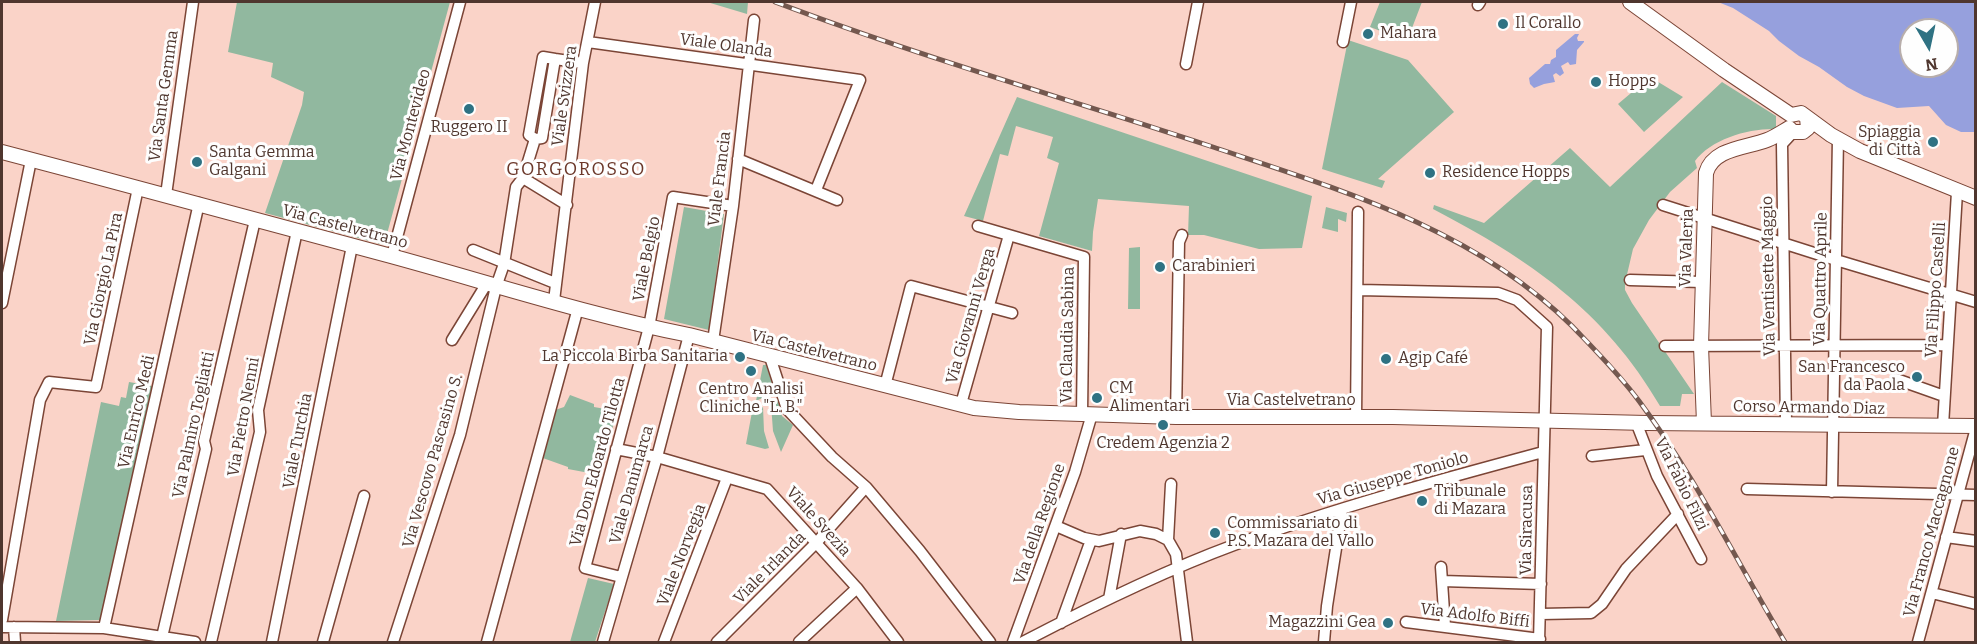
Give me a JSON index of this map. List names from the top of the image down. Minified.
{"streets":{"main road":["Via Castelvetrano","Via Valeria","Corso Armando Diaz"],"street":["Viale Olanda","Via Santa Gemma","Viale Svizzera","Via Montevideo","Viale Francia","Viale Belgio","Via Ventisette Maggio","Via Giorgio La Pira","Via Quattro Aprile","Via Filippo Castelli","Via Giovanni Verga","Via Claudia Sabina","Via Enrico Medi","Via Pietro Nenni","Via Palmiro Togliatti","Viale Turchia","Via Vescovo Pascasino S.","Via Don Edoardo Tilotta","Via Giuseppe Toniolo","Via Fabio Filzi","Viale Danimarca","Viale Svezia","Via della Regione","Via Siracusa","Via Franco Maccagnone","Viale Norvegia","Viale Irlanda","Via Adolfo Biffi"]},"crossings":[["Viale Olanda","Viale Svizzera"],["Viale Olanda","Viale Francia"],["Via Santa Gemma","Via Castelvetrano"],["Viale Svizzera","Via Castelvetrano"],["Via Montevideo","Via Castelvetrano"],["Viale Francia","Via Castelvetrano"],["Viale Francia","Viale Belgio"],["Via Castelvetrano","Viale Belgio"],["Via Castelvetrano","Via Giorgio La Pira"],["Via Castelvetrano","Via Giovanni Verga"],["Via Castelvetrano","Via Claudia Sabina"],["Via Castelvetrano","Corso Armando Diaz"],["Via Castelvetrano","Via Enrico Medi"],["Via Castelvetrano","Via Pietro Nenni"],["Via Castelvetrano","Via Palmiro Togliatti"],["Via Castelvetrano","Viale Turchia"],["Via Castelvetrano","Via Vescovo Pascasino S."],["Via Castelvetrano","Via Don Edoardo Tilotta"],["Via Castelvetrano","Via Fabio Filzi"],["Via Castelvetrano","Viale Danimarca"],["Via Castelvetrano","Via della Regione"],["Via Castelvetrano","Via Siracusa"],["Via Valeria","Via Ventisette Maggio"],["Via Valeria","Corso Armando Diaz"],["Viale Belgio","Via Don Edoardo Tilotta"],["Via Ventisette Maggio","Corso Armando Diaz"],["Via Quattro Aprile","Corso Armando Diaz"],["Via Filippo Castelli","Corso Armando Diaz"],["Via Giovanni Verga","Via Claudia Sabina"],["Via Claudia Sabina","Via della Regione"],["Corso Armando Diaz","Via Fabio Filzi"],["Corso Armando Diaz","Via Franco Maccagnone"],["Via Don Edoardo Tilotta","Viale Danimarca"],["Via Don Edoardo Tilotta","Viale Svezia"],["Via Giuseppe Toniolo","Via Siracusa"],["Viale Danimarca","Viale Svezia"],["Viale Svezia","Viale Norvegia"],["Viale Svezia","Viale Irlanda"],["Via Siracusa","Via Adolfo Biffi"]],"districts":["GORGOROSSO"],"places":["Il Corallo","Mahara","Hopps","Ruggero II","Spiaggia di Città","Santa Gemma Galgani","Residence Hopps","Carabinieri","La Piccola Birba Sanitaria","Agip Café","Centro Analisi Cliniche \"L. B.\"","San Francesco da Paola","CM Alimentari","Credem Agenzia 2","Tribunale di Mazara","Commissariato di P.S. Mazara del Vallo","Magazzini Gea"],"north":"bottom"}
